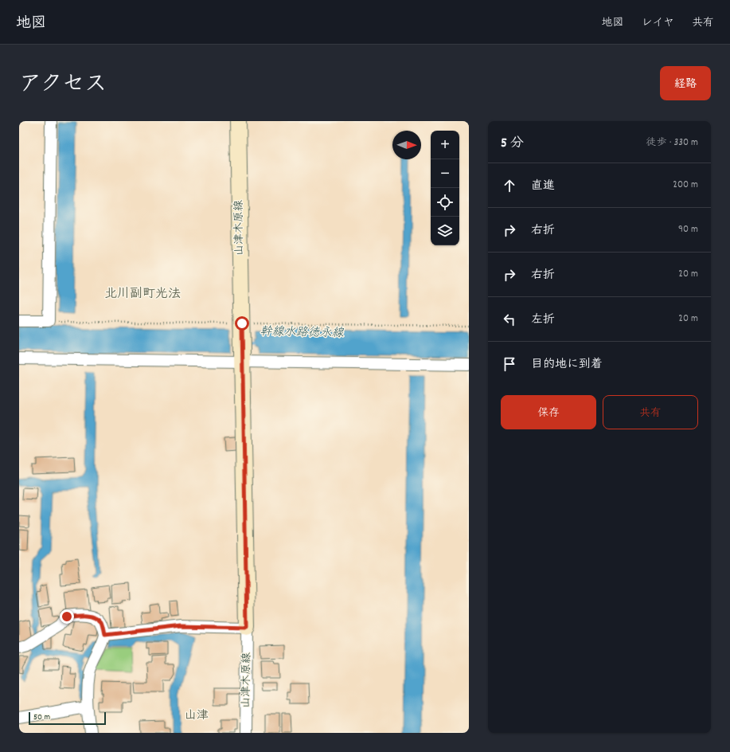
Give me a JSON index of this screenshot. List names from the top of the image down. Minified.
{"streets":{"street":["山津木原線"]},"districts":["北川副町光法","山津"],"water":["幹線水路徳永線"],"scale_bar":"50 m","north":"right","page":{"header":"地図","nav":["地図","レイヤ","共有"],"title":"アクセス","buttons":["経路",["保存","共有"]],"heading":["5 分","徒歩 · 330 m"],"map_buttons":["+","−"],"list":[["直進","200 m"],["右折","90 m"],["右折","20 m"],["左折","20 m"],"目的地に到着"],"scale":"50 m"}}
